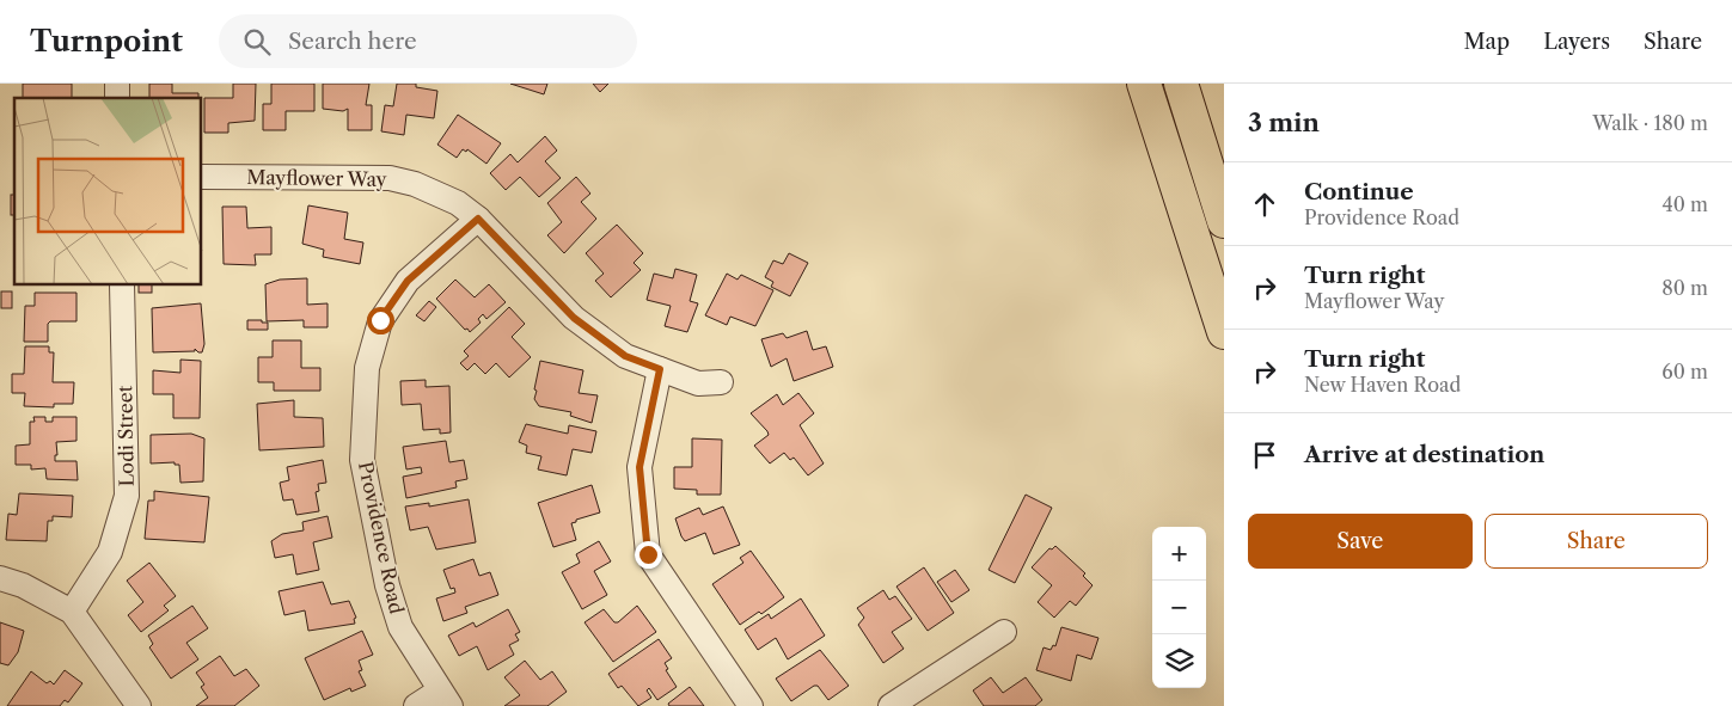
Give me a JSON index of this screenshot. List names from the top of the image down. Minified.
{"streets":{"street":["Mayflower Way","Lodi Street","Providence Road"]},"crossings":[["Mayflower Way","Providence Road"]],"page":{"header":"Turnpoint","search":"Search here","nav":["Map","Layers","Share"],"heading":["3 min","Walk · 180 m"],"list":[["Continue","Providence Road","40 m"],["Turn right","Mayflower Way","80 m"],["Turn right","New Haven Road","60 m"],"Arrive at destination"],"buttons":["Save","Share"],"map_buttons":["+","−"]}}
